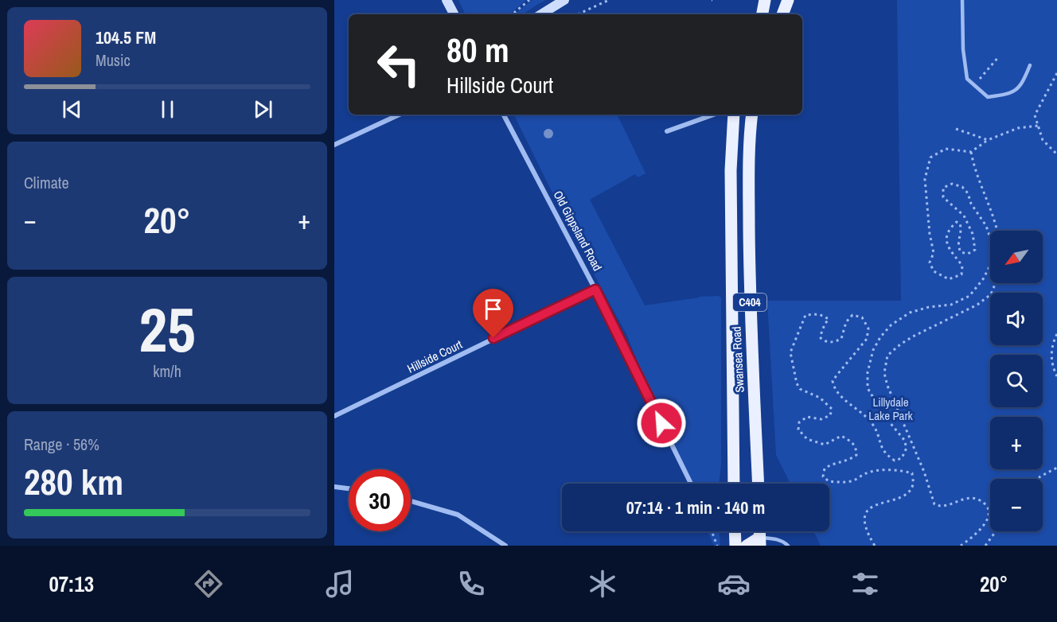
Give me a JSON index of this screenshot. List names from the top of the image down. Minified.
{"streets":{"main road":["C404","Swansea Road"],"street":["Old Gippsland Road","Hillside Court"]},"crossings":[["Old Gippsland Road","Hillside Court"]],"parks":["Lillydale Lake Park"],"north":"bottom left","page":{"turn":["80 m","Hillside Court"],"song":["104.5 FM","Music"],"tile":["Climate",["25","km/h"],["Range · 56%","280 km"]],"heat":["−","20°","+"],"map_buttons":["+","−"],"limit":"30","trip":"07:14 · 1 min · 140 m","tabs":["07:13","20°"]}}
